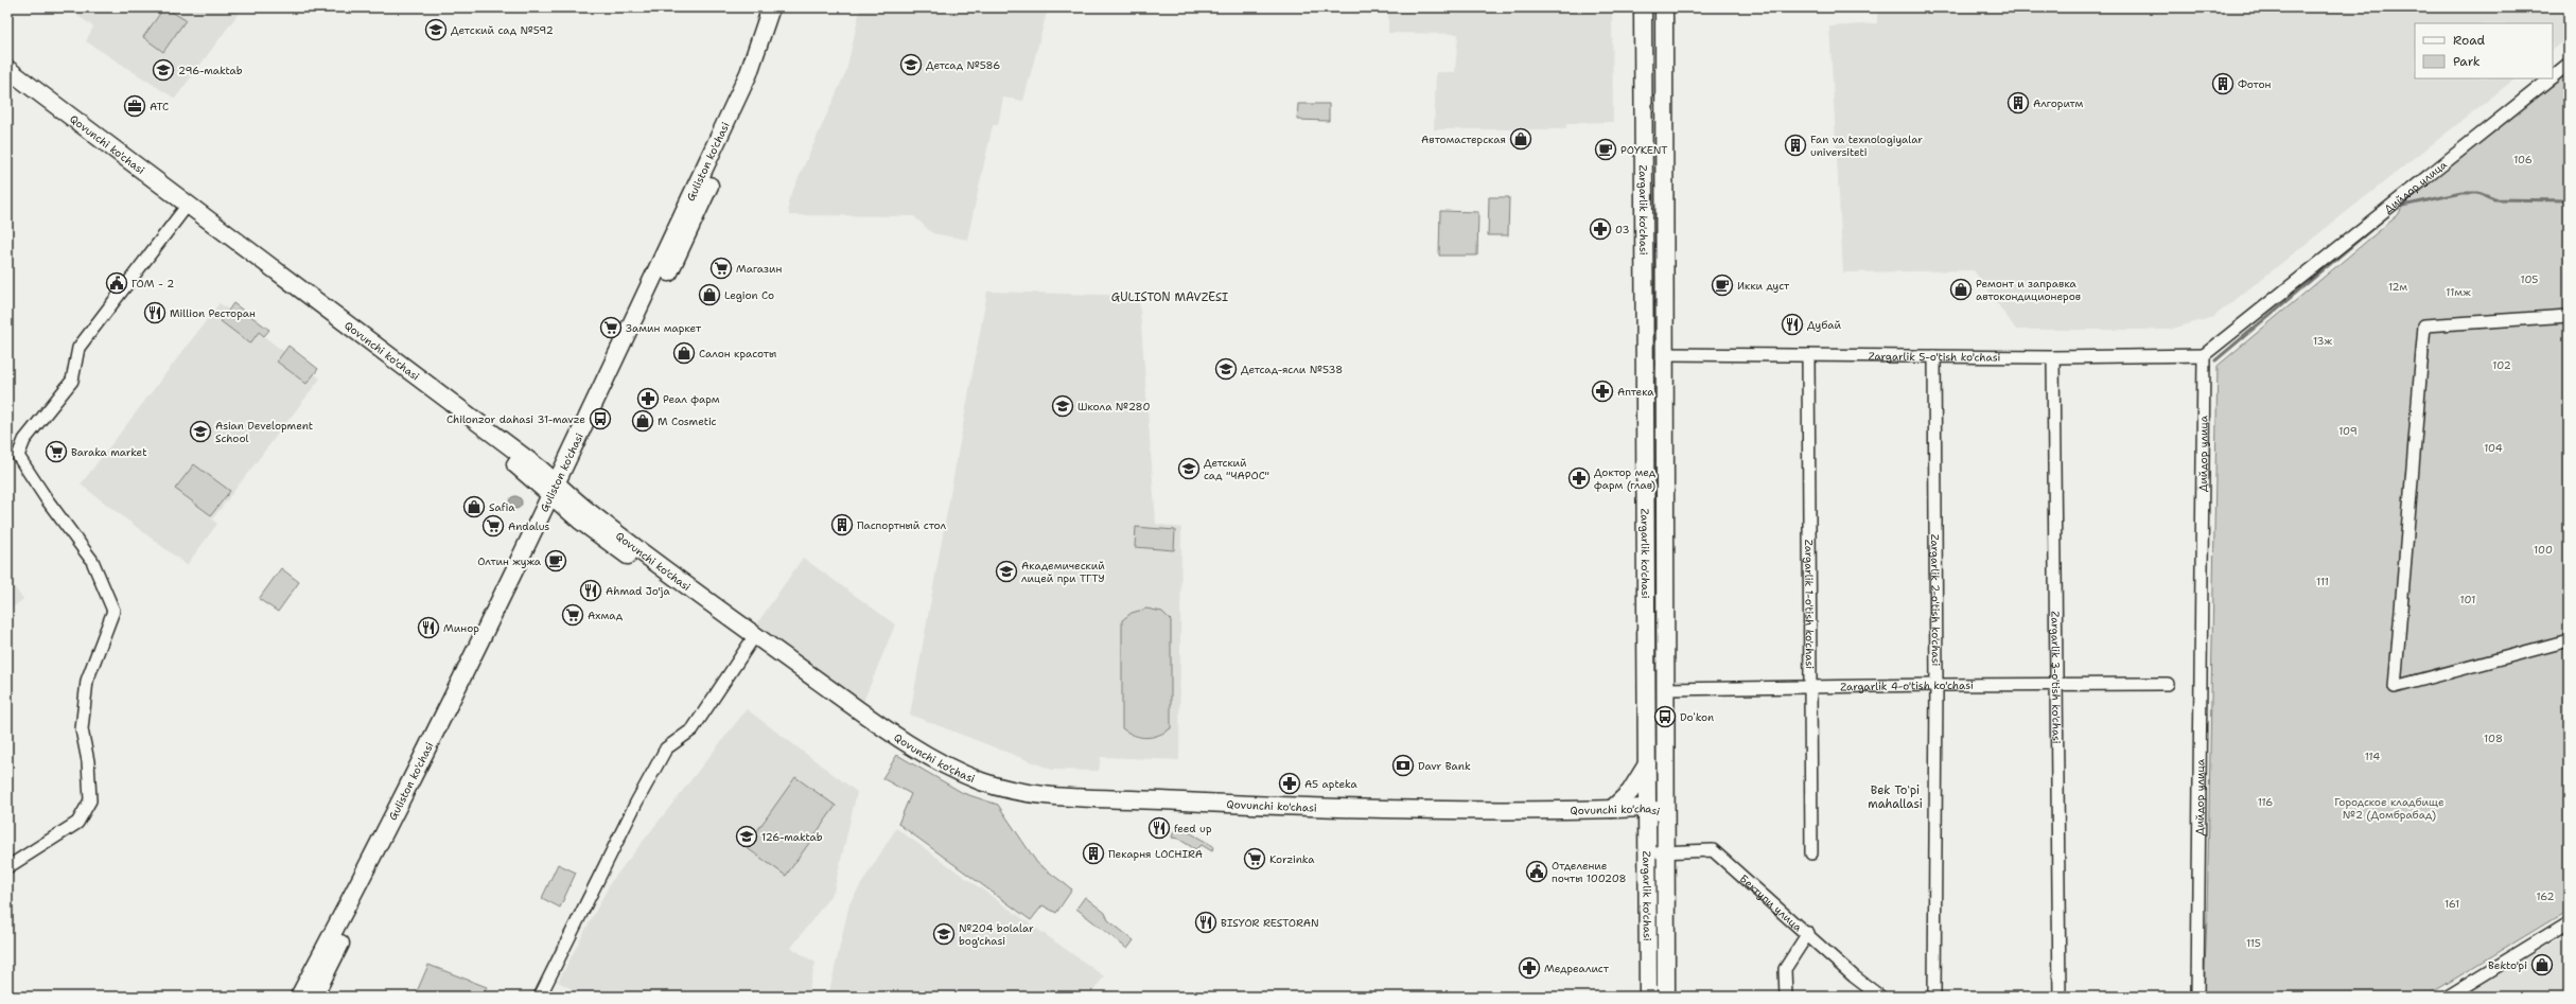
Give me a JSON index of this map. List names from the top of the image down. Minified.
{"streets":{"main road":["Qovunchi ko'chasi","Guliston ko'chasi","Zargarlik ko'chasi","Zargarlik 4-o'tish ko'chasi"],"street":["Дийдор улица","Zargarlik 5-o'tish ko'chasi","Zargarlik 2-o'tish ko'chasi","Zargarlik 1-o'tish ko'chasi","Zargarlik 3-o'tish ko'chasi","Бектупи улица"]},"crossings":[["Qovunchi ko'chasi","Guliston ko'chasi"],["Qovunchi ko'chasi","Zargarlik ko'chasi"],["Дийдор улица","Zargarlik 5-o'tish ko'chasi"],["Zargarlik ko'chasi","Zargarlik 5-o'tish ko'chasi"],["Zargarlik ko'chasi","Zargarlik 4-o'tish ko'chasi"],["Zargarlik ko'chasi","Бектупи улица"],["Zargarlik 5-o'tish ko'chasi","Zargarlik 2-o'tish ko'chasi"],["Zargarlik 5-o'tish ko'chasi","Zargarlik 1-o'tish ko'chasi"],["Zargarlik 5-o'tish ko'chasi","Zargarlik 3-o'tish ko'chasi"],["Zargarlik 2-o'tish ko'chasi","Zargarlik 4-o'tish ko'chasi"],["Zargarlik 1-o'tish ko'chasi","Zargarlik 4-o'tish ko'chasi"],["Zargarlik 3-o'tish ko'chasi","Zargarlik 4-o'tish ko'chasi"]],"districts":["GULISTON MAVZESI","Bek Toʻpi mahallasi"],"parks":["106","105","12м","11мж","13ж","102","109","104","100","111","101","108","114","116","Городское кладбище №2 (Домбрабад)","162","161","115"],"places":{"school or university":["Детcкий сад №592","Детсад №586","296-maktab","Детсад-ясли №538","Школа №280","Asian Development School","Детский сад \"ЧАРОС\"","Академический лицей при ТГТУ","126-maktab","№204 bolalar bog'chasi"],"building":["Фотон","Алгоритм","Fan va texnologiyalar universiteti","Паспортный стол","Пекарня LOCHIRA"],"office":["АТС"],"shop":["Автомастерская","Ремонт и заправка автокондиционеров","Legion Co","Салон красоты","M Cosmetic","Safia","Bekto'pi"],"cafe":["POYKENT","Икки дуст","Олтин жужа"],"pharmacy":["03","Аптека","Реал фарм","Доктор мед фарм (глав)","A5 apteka","Медреалист"],"supermarket":["Магазин","Замин маркет","Baraka market","Andalus","Ахмад","Korzinka"],"public building":["ГОМ - 2","Отделение почты 100208"],"restaurant":["Million Ресторан","Дубай","Ahmad Jo'ja","Минор","feed up","BISYOR RESTORAN"],"bus stop":["Chilonzor dahasi 31-mavze","Doʻkon"],"bank":["Davr Bank"]},"legend":["Road","Park"]}
